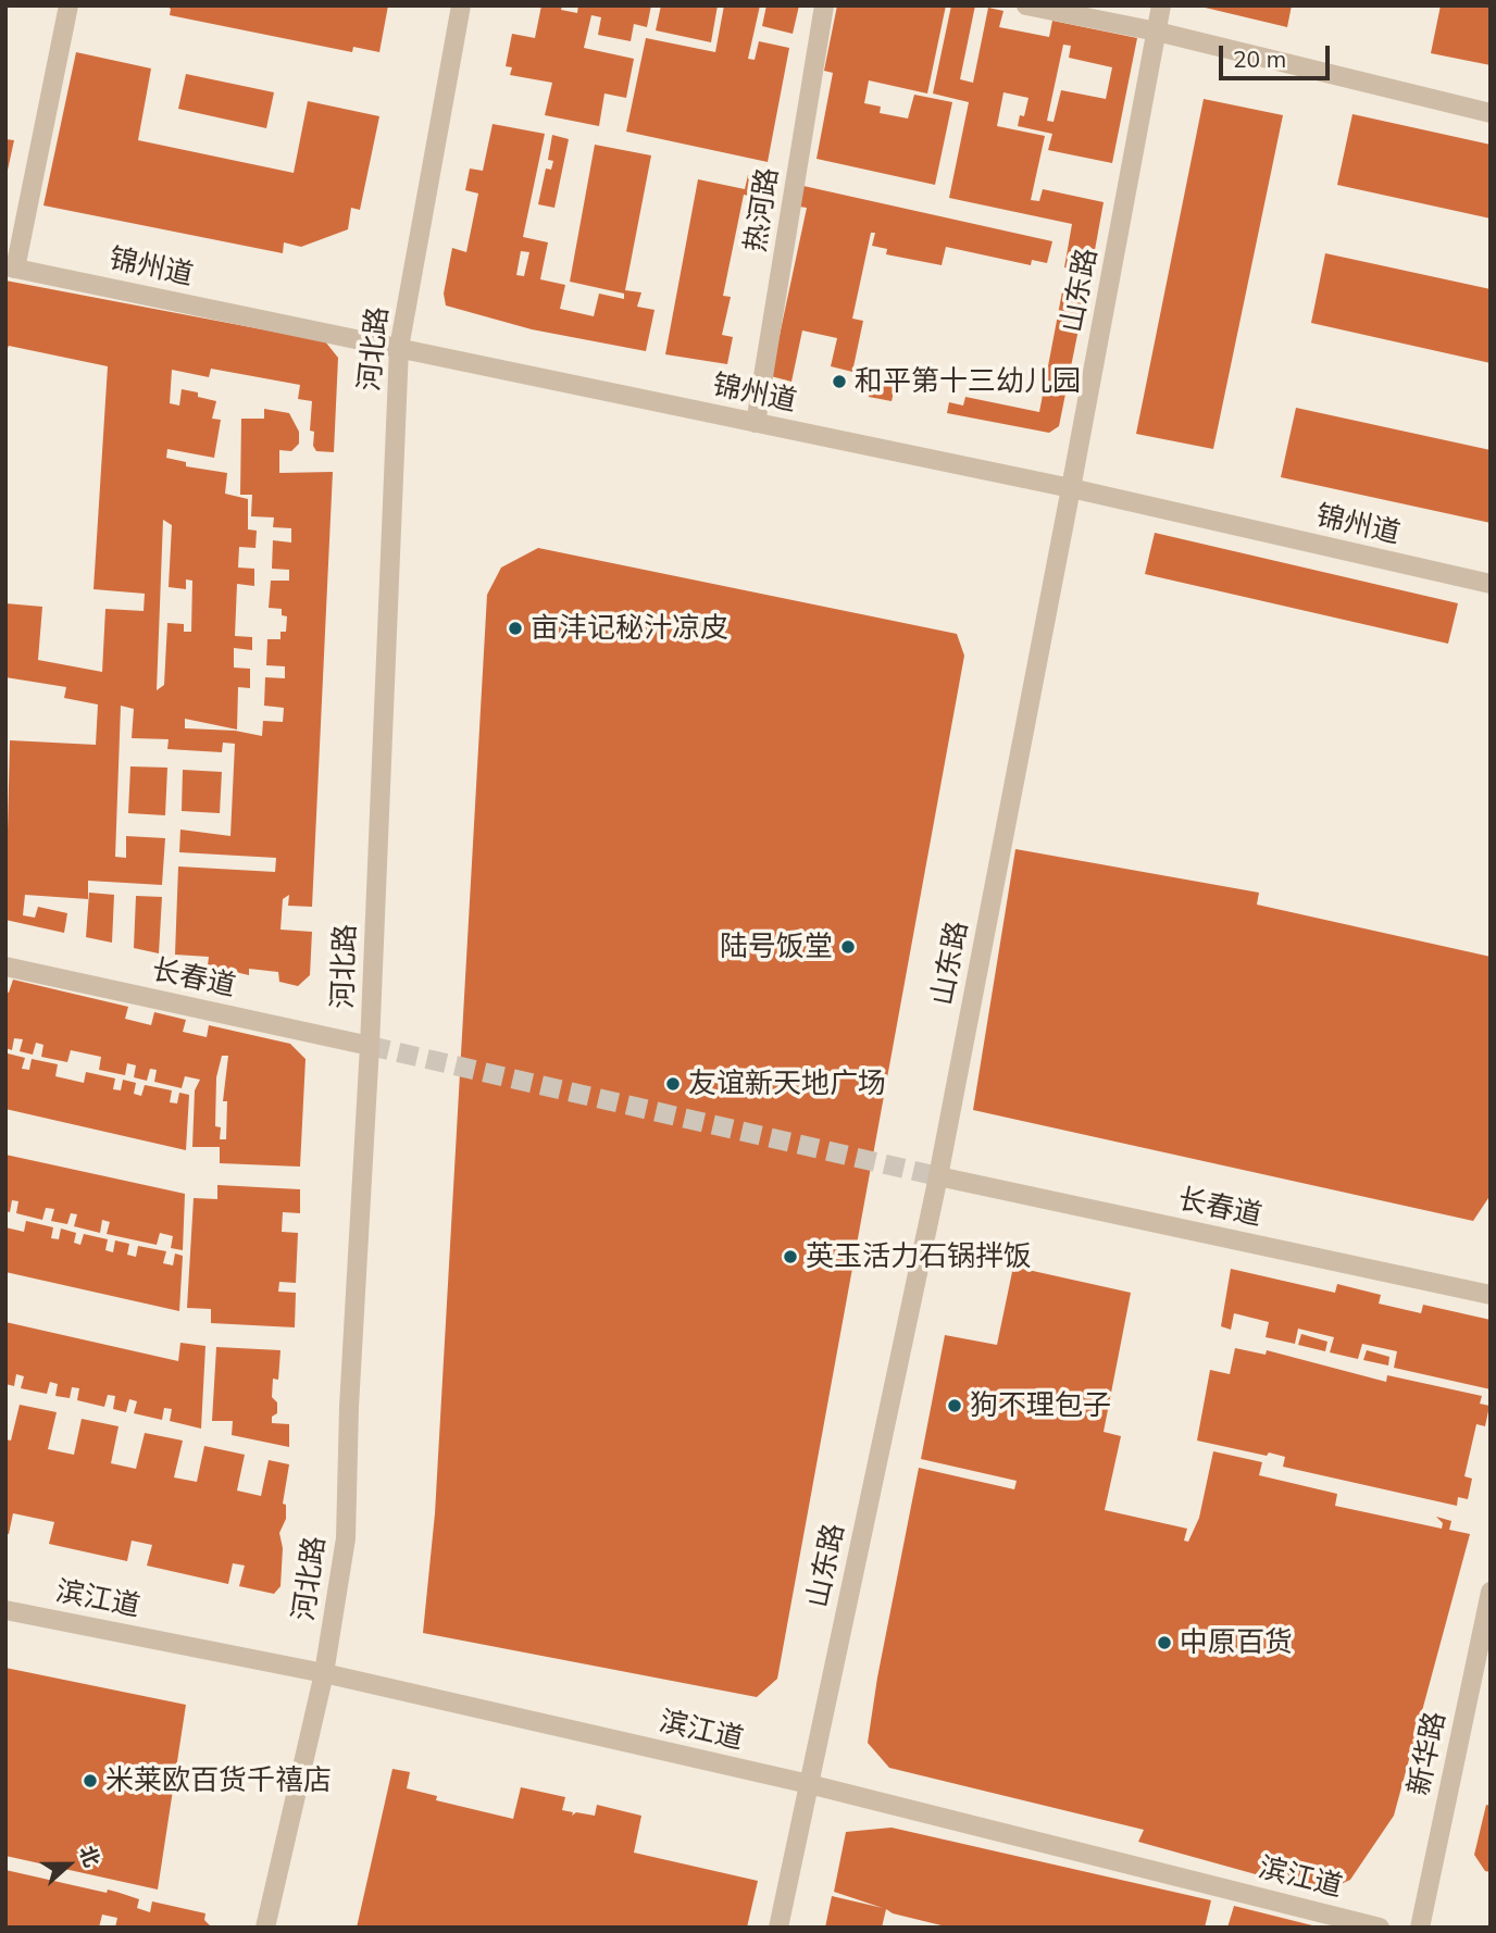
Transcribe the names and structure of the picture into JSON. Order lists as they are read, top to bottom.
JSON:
{
  "streets": {
    "street": [
      "热河路",
      "锦州道",
      "山东路",
      "河北路",
      "长春道",
      "滨江道",
      "新华路"
    ]
  },
  "crossings": [
    ["热河路", "锦州道"],
    ["锦州道", "山东路"],
    ["锦州道", "河北路"],
    ["山东路", "长春道"],
    ["山东路", "滨江道"],
    ["河北路", "长春道"],
    ["河北路", "滨江道"]
  ],
  "places": [
    "和平第十三幼儿园",
    "亩沣记秘汁凉皮",
    "陆号饭堂",
    "友谊新天地广场",
    "英玉活力石锅拌饭",
    "狗不理包子",
    "中原百货",
    "米莱欧百货千禧店"
  ],
  "scale_bar": "20 m",
  "north": "right"
}
